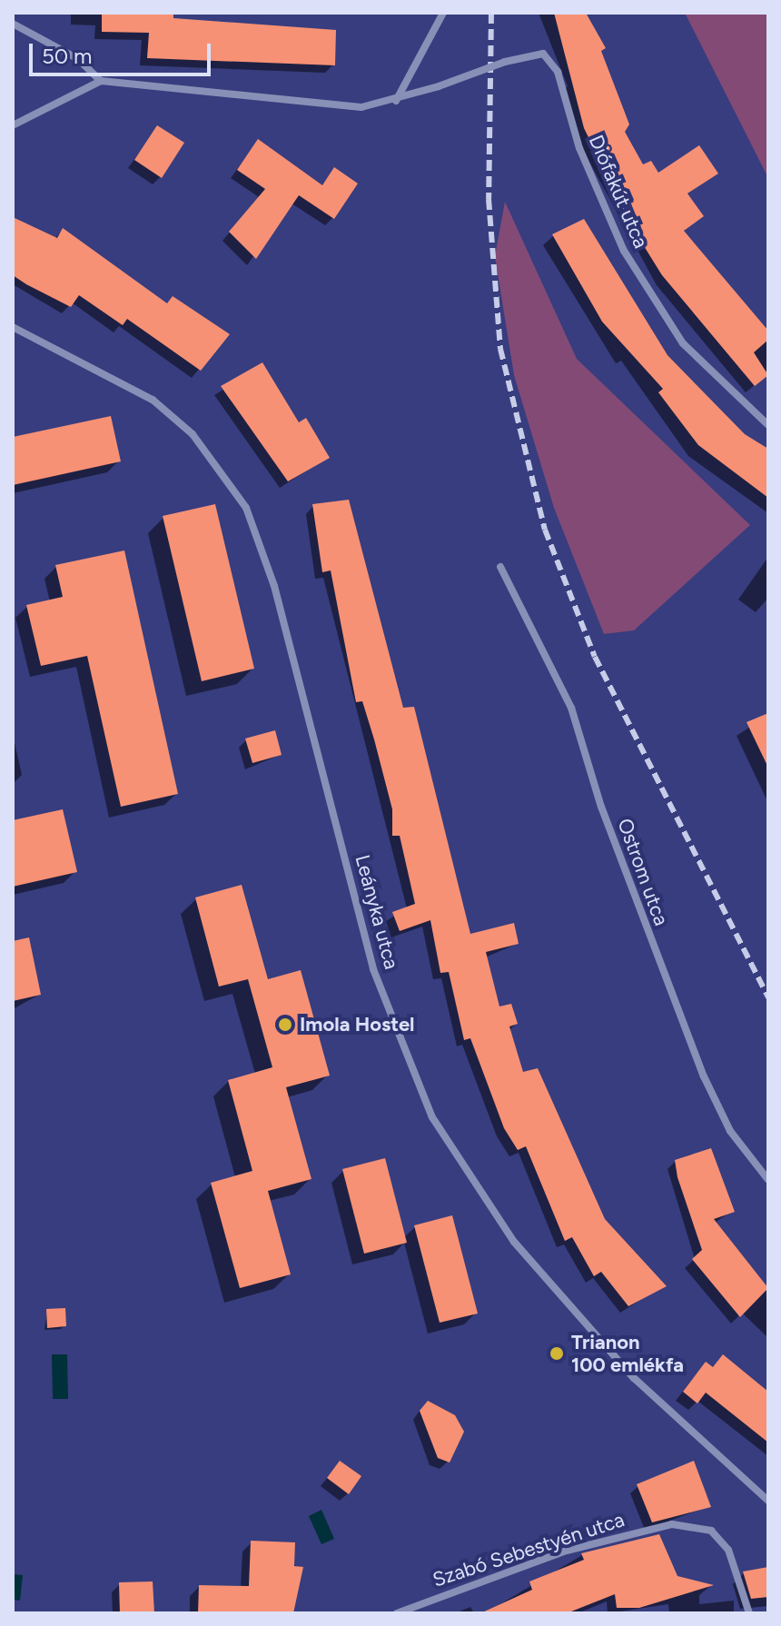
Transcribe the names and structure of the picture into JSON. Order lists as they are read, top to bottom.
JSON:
{
  "streets": {
    "street": [
      "Diófakút utca",
      "Ostrom utca",
      "Leányka utca",
      "Szabó Sebestyén utca"
    ]
  },
  "places": ["Imola Hostel", "Trianon 100 emlékfa"],
  "scale_bar": "50 m"
}
